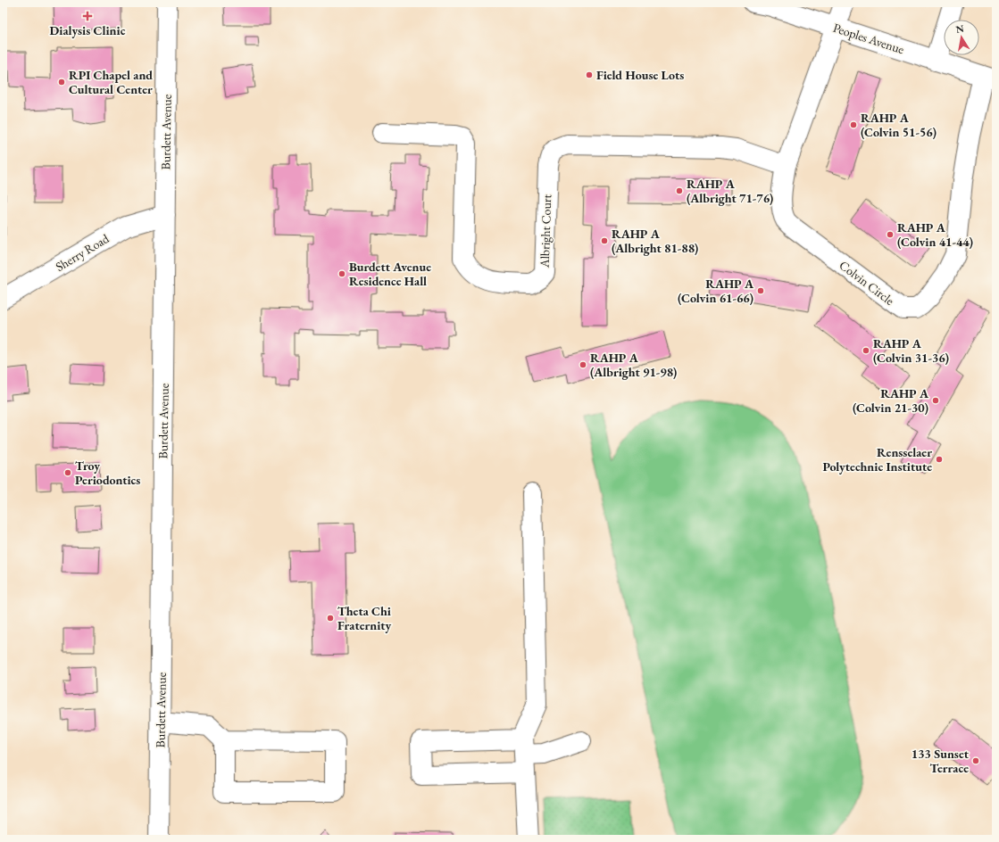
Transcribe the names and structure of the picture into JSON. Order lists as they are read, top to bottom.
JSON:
{
  "streets": {
    "street": [
      "Peoples Avenue",
      "Burdett Avenue",
      "Albright Court",
      "Sherry Road",
      "Colvin Circle"
    ]
  },
  "crossings": [
    ["Peoples Avenue", "Colvin Circle"],
    ["Burdett Avenue", "Sherry Road"],
    ["Albright Court", "Colvin Circle"]
  ],
  "places": {
    "health": ["Dialysis Clinic"],
    "other": [
      "Field House Lots",
      "RPI Chapel and Cultural Center",
      "RAHP A (Colvin 51-56)",
      "RAHP A (Albright 71-76)",
      "RAHP A (Colvin 41-44)",
      "RAHP A (Albright 81-88)",
      "Burdett Avenue Residence Hall",
      "RAHP A (Colvin 61-66)",
      "RAHP A (Colvin 31-36)",
      "RAHP A (Albright 91-98)",
      "RAHP A (Colvin 21-30)",
      "Rensselaer Polytechnic Institute",
      "Troy Periodontics",
      "Theta Chi Fraternity",
      "133 Sunset Terrace"
    ]
  },
  "north": "top"
}
